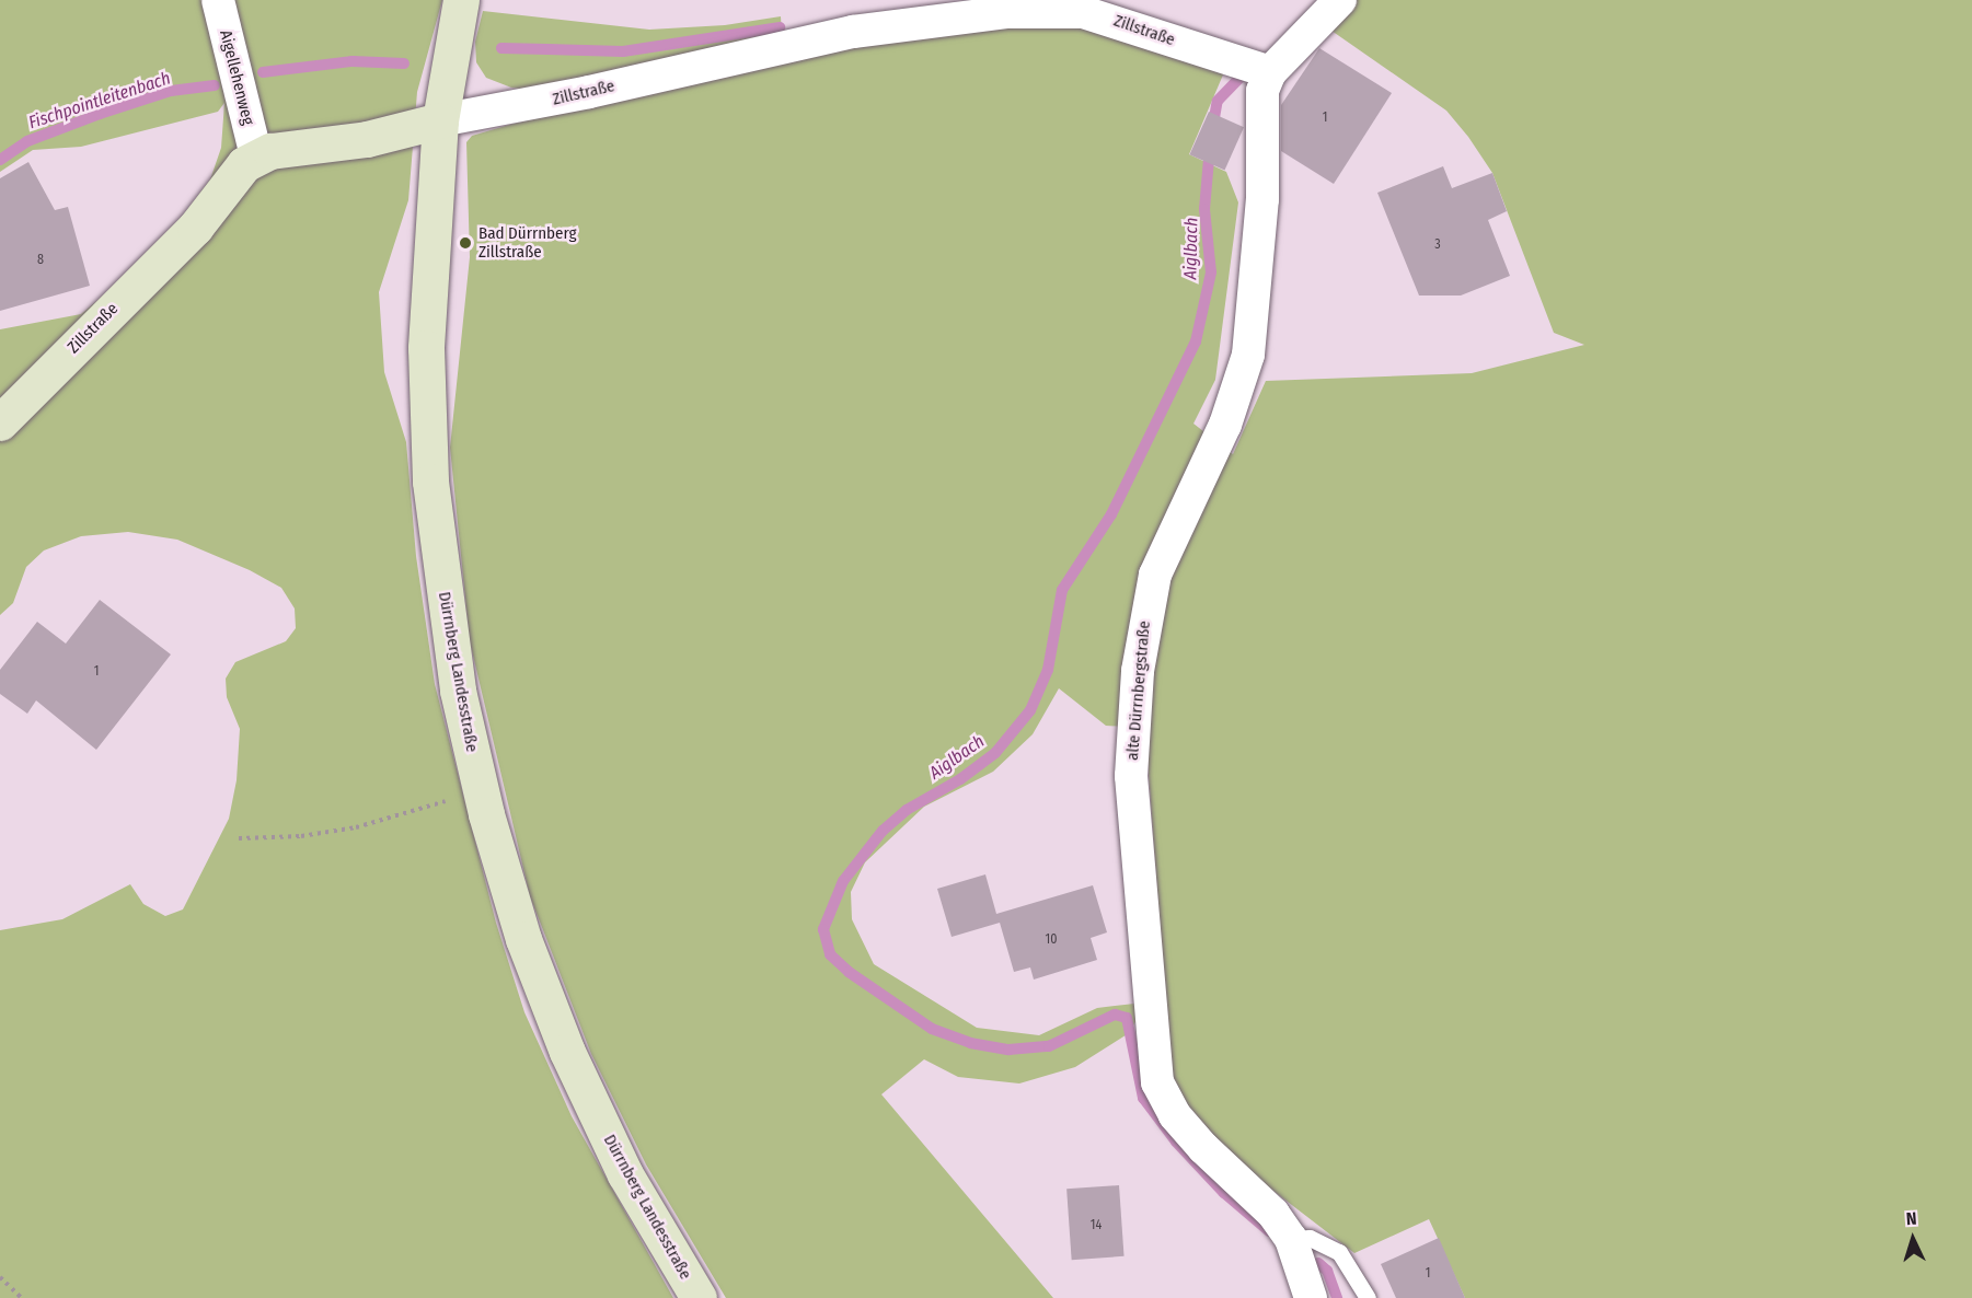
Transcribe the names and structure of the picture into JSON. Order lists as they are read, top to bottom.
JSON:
{
  "streets": {
    "main road": ["Zillstraße", "Dürrnberg Landesstraße"],
    "street": ["Aigellehenweg", "alte Dürrnbergstraße"]
  },
  "crossings": [
    ["Zillstraße", "Aigellehenweg"],
    ["Zillstraße", "Dürrnberg Landesstraße"],
    ["Zillstraße", "alte Dürrnbergstraße"]
  ],
  "water": ["Fischpointleitenbach", "Aiglbach"],
  "places": ["Bad Dürrnberg Zillstraße"],
  "house_numbers": [
    "1",
    "3",
    "8",
    "1",
    "10",
    "14",
    "1"
  ],
  "north": "top"
}
